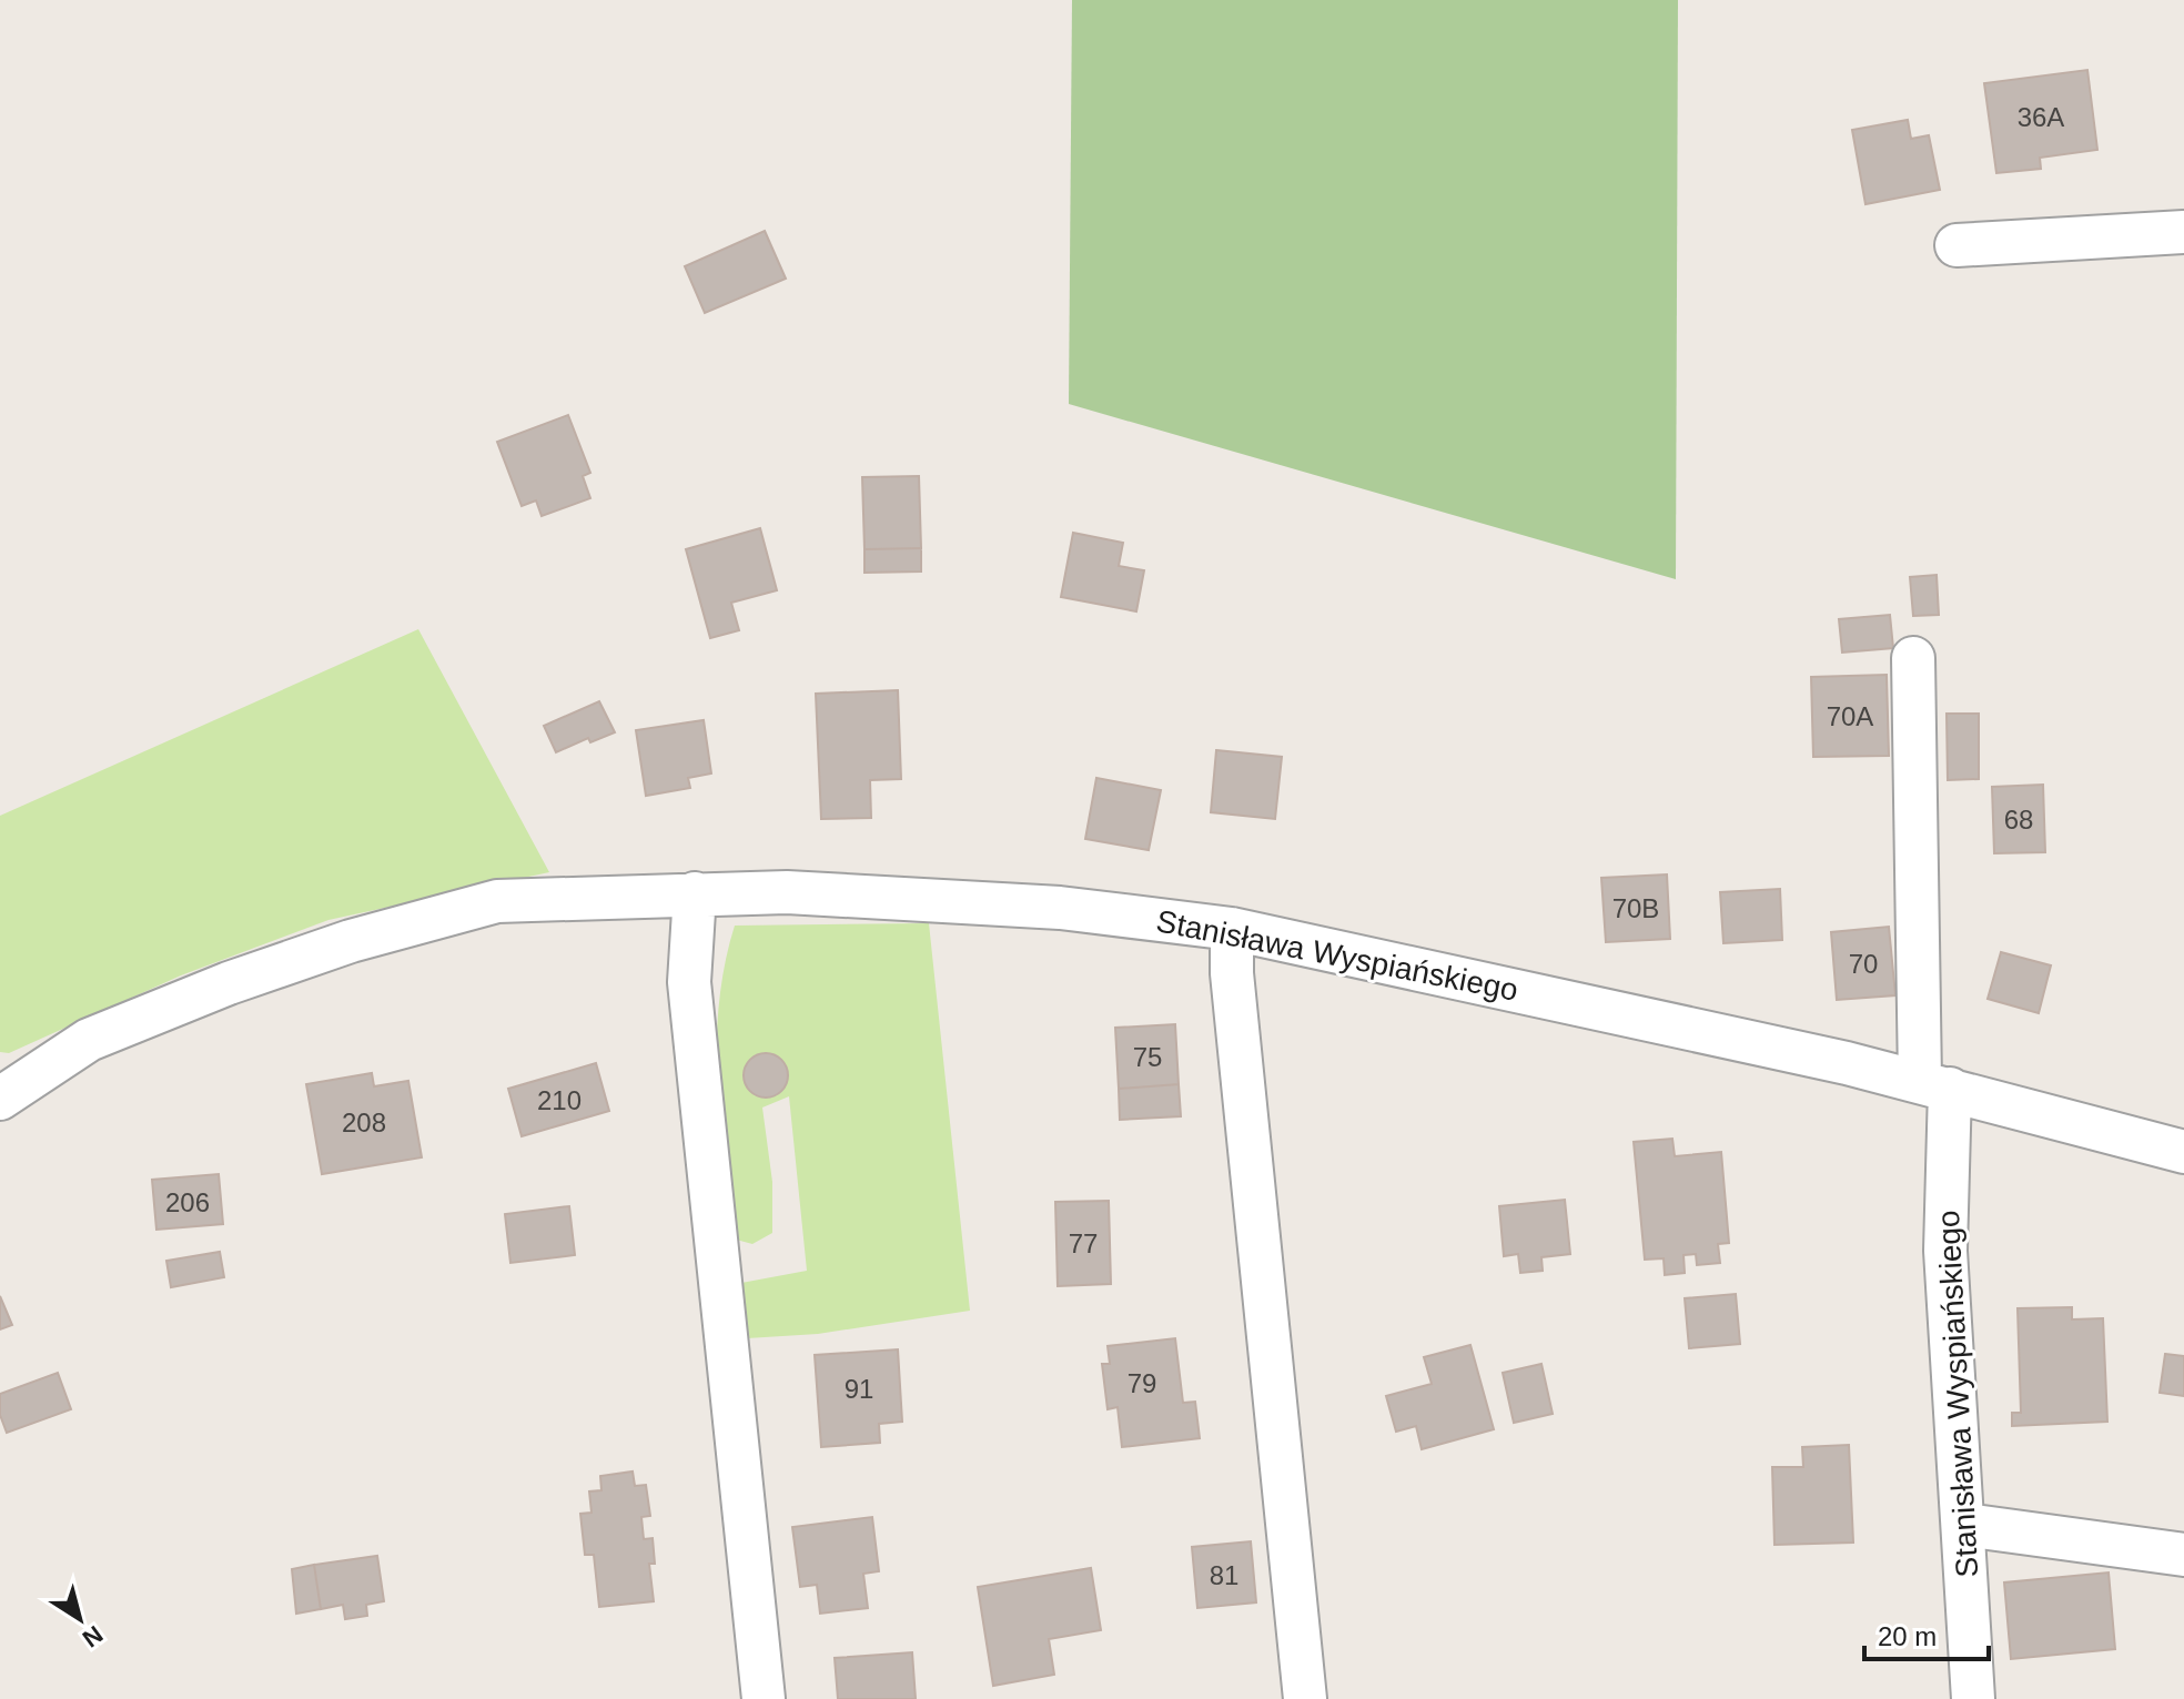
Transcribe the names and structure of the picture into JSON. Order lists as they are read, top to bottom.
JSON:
{
  "streets": {
    "street": ["Stanisława Wyspiańskiego"]
  },
  "house_numbers": [
    "36A",
    "70A",
    "68",
    "70B",
    "70",
    "75",
    "210",
    "208",
    "206",
    "77",
    "79",
    "91",
    "81"
  ],
  "scale_bar": "20 m",
  "north": "bottom right"
}
